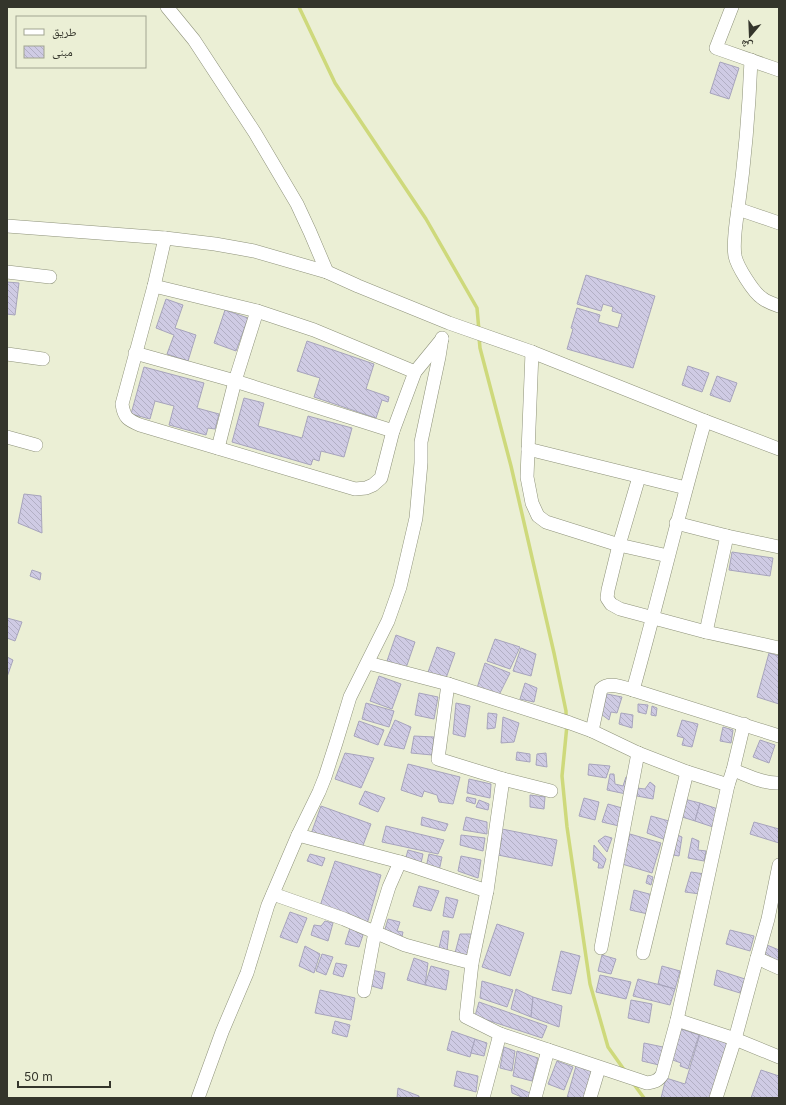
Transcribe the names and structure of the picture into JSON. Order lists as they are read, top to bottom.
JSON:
{
  "legend": ["طريق", "مبنى"],
  "scale_bar": "50 m",
  "north": "bottom"
}
